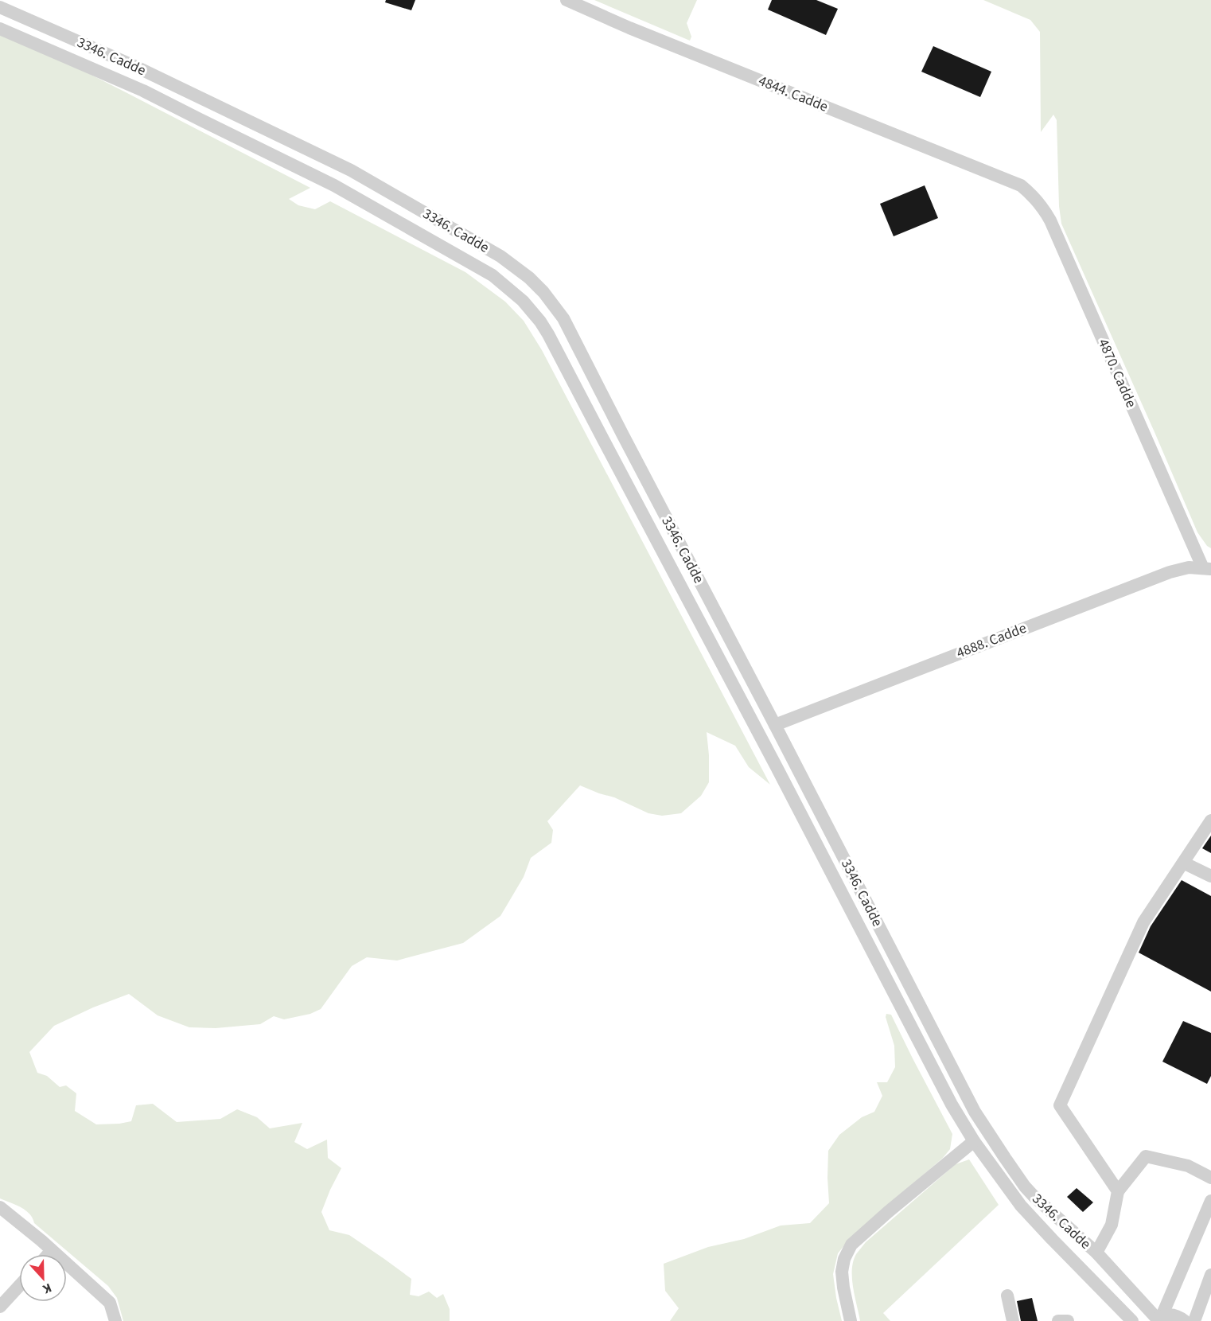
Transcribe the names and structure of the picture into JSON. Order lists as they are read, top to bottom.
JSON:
{
  "streets": {
    "street": [
      "3346. Cadde",
      "4844. Cadde",
      "4870. Cadde",
      "4888. Cadde"
    ]
  },
  "crossings": [
    ["3346. Cadde", "4888. Cadde"],
    ["4844. Cadde", "4870. Cadde"],
    ["4870. Cadde", "4888. Cadde"]
  ],
  "north": "bottom"
}
